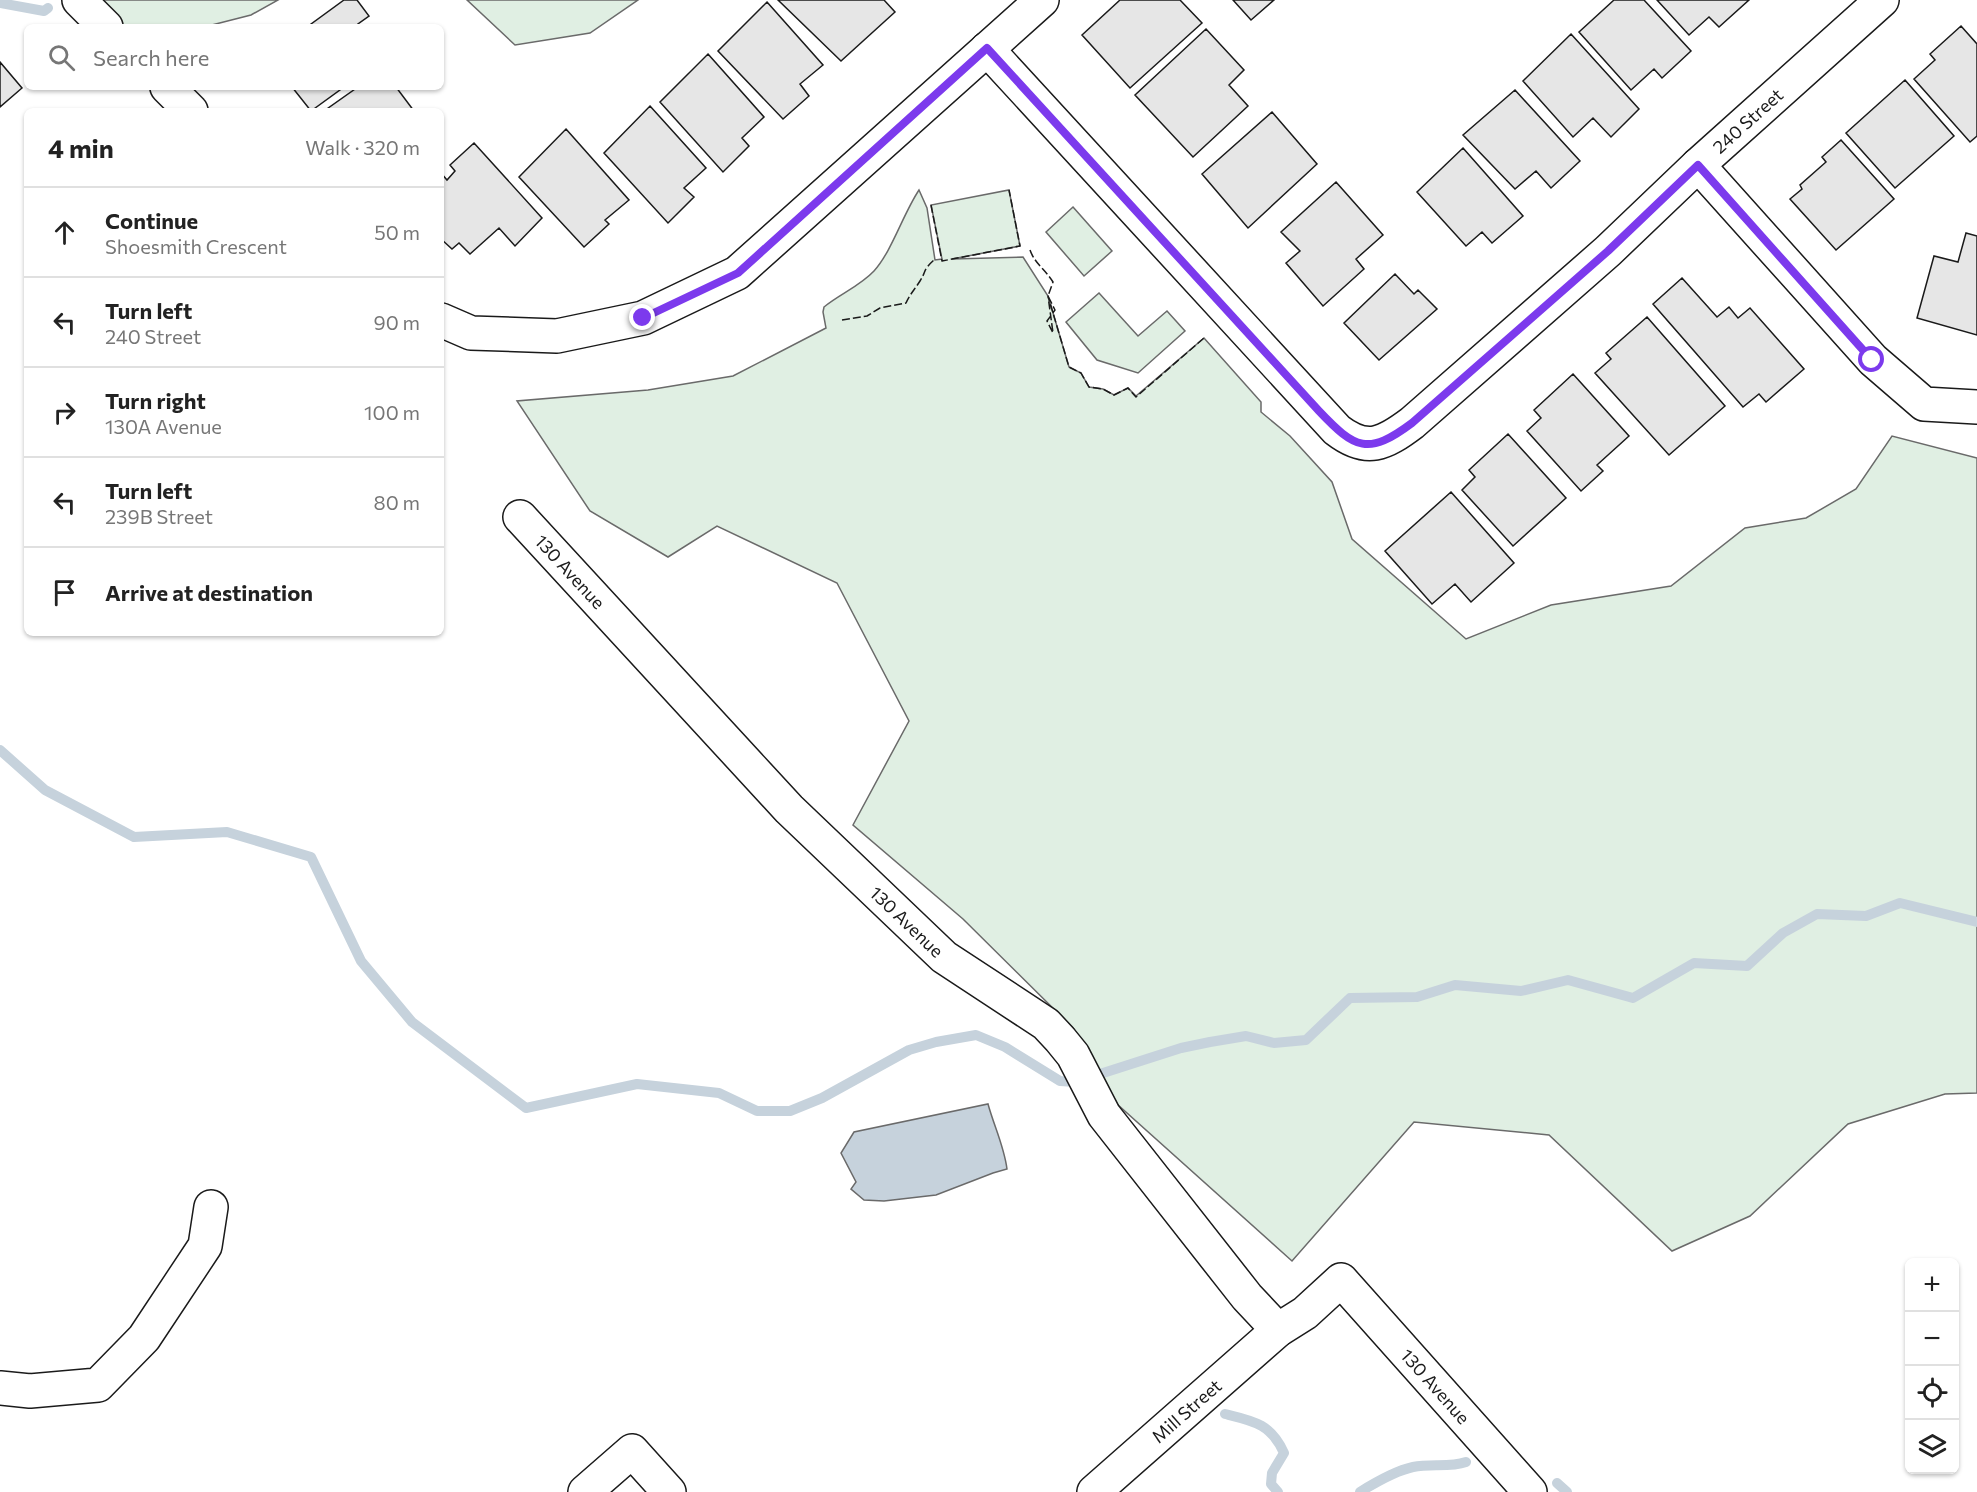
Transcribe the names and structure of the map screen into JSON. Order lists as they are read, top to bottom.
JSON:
{
  "streets": {
    "street": ["240 Street", "130 Avenue", "Mill Street"]
  },
  "crossings": [
    ["130 Avenue", "Mill Street"]
  ],
  "page": {
    "search": "Search here",
    "heading": ["4 min", "Walk · 320 m"],
    "list": [
      ["Continue", "Shoesmith Crescent", "50 m"],
      ["Turn left", "240 Street", "90 m"],
      ["Turn right", "130A Avenue", "100 m"],
      ["Turn left", "239B Street", "80 m"],
      "Arrive at destination"
    ],
    "map_buttons": ["+", "−"]
  }
}
